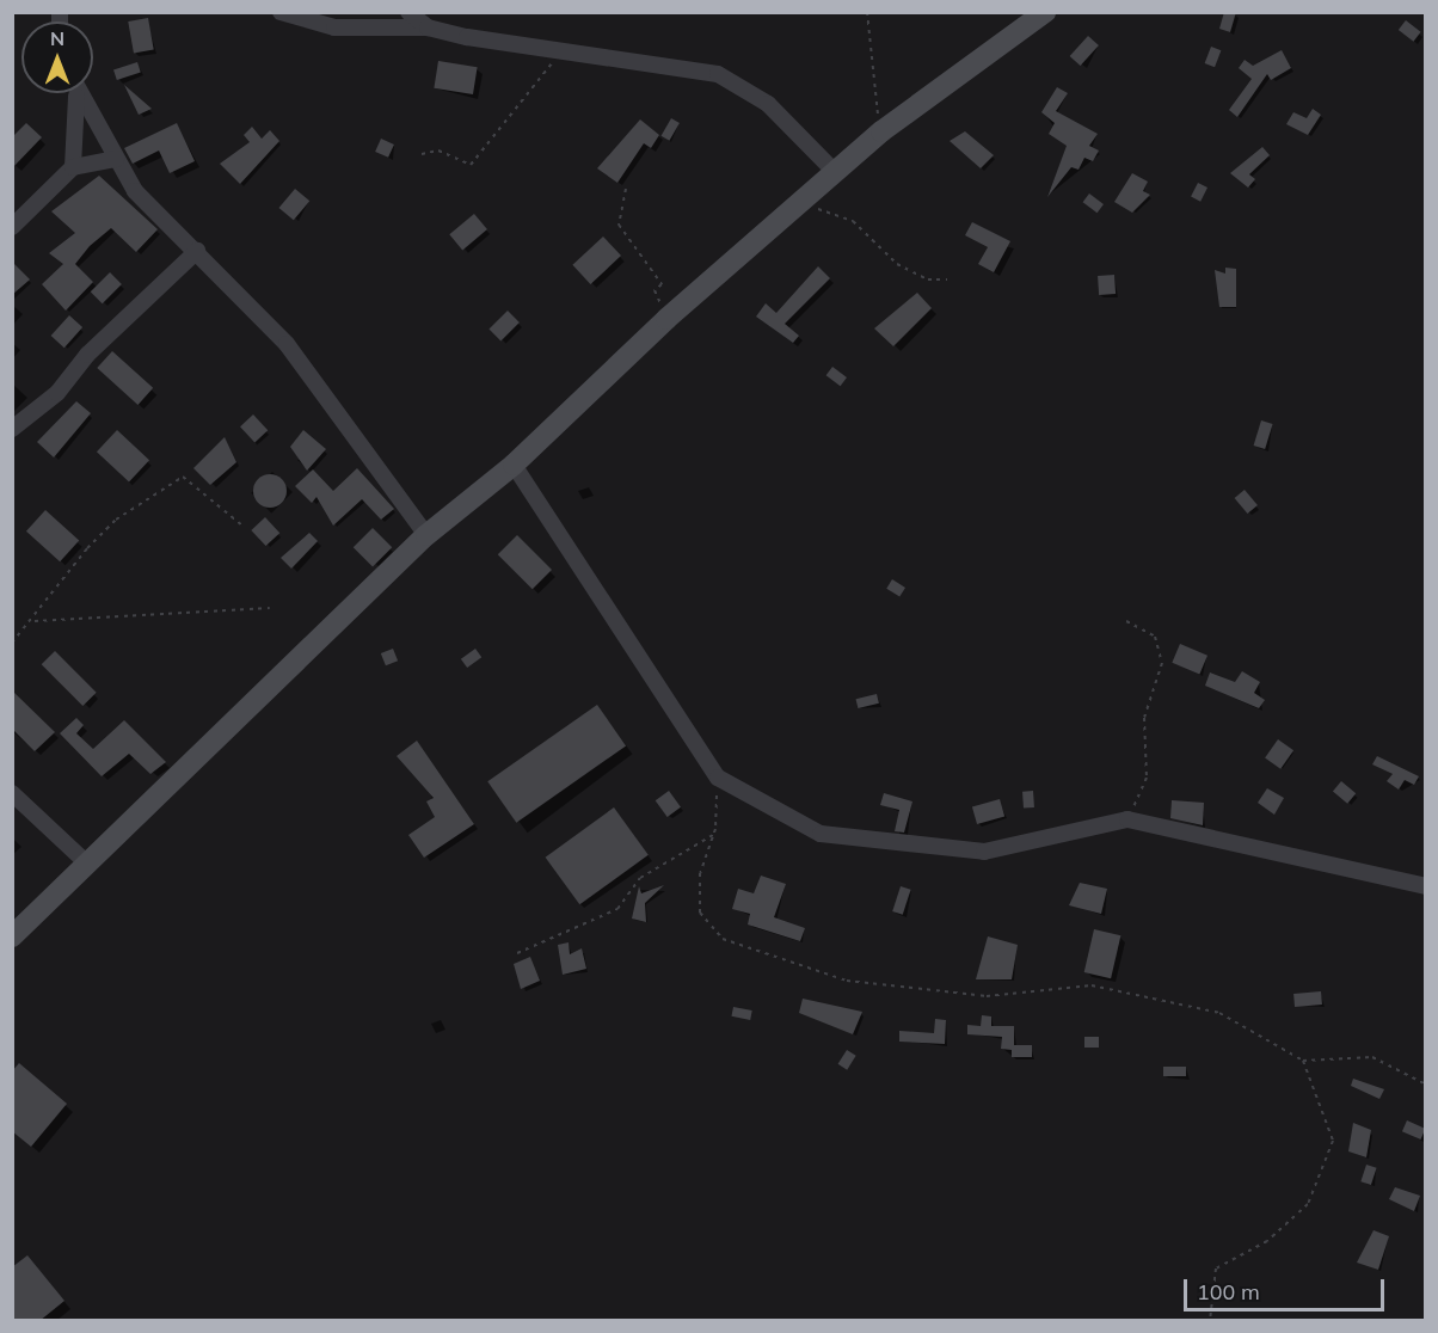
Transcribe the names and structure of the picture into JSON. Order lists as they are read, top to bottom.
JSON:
{
  "scale_bar": "100 m",
  "north": "top"
}
